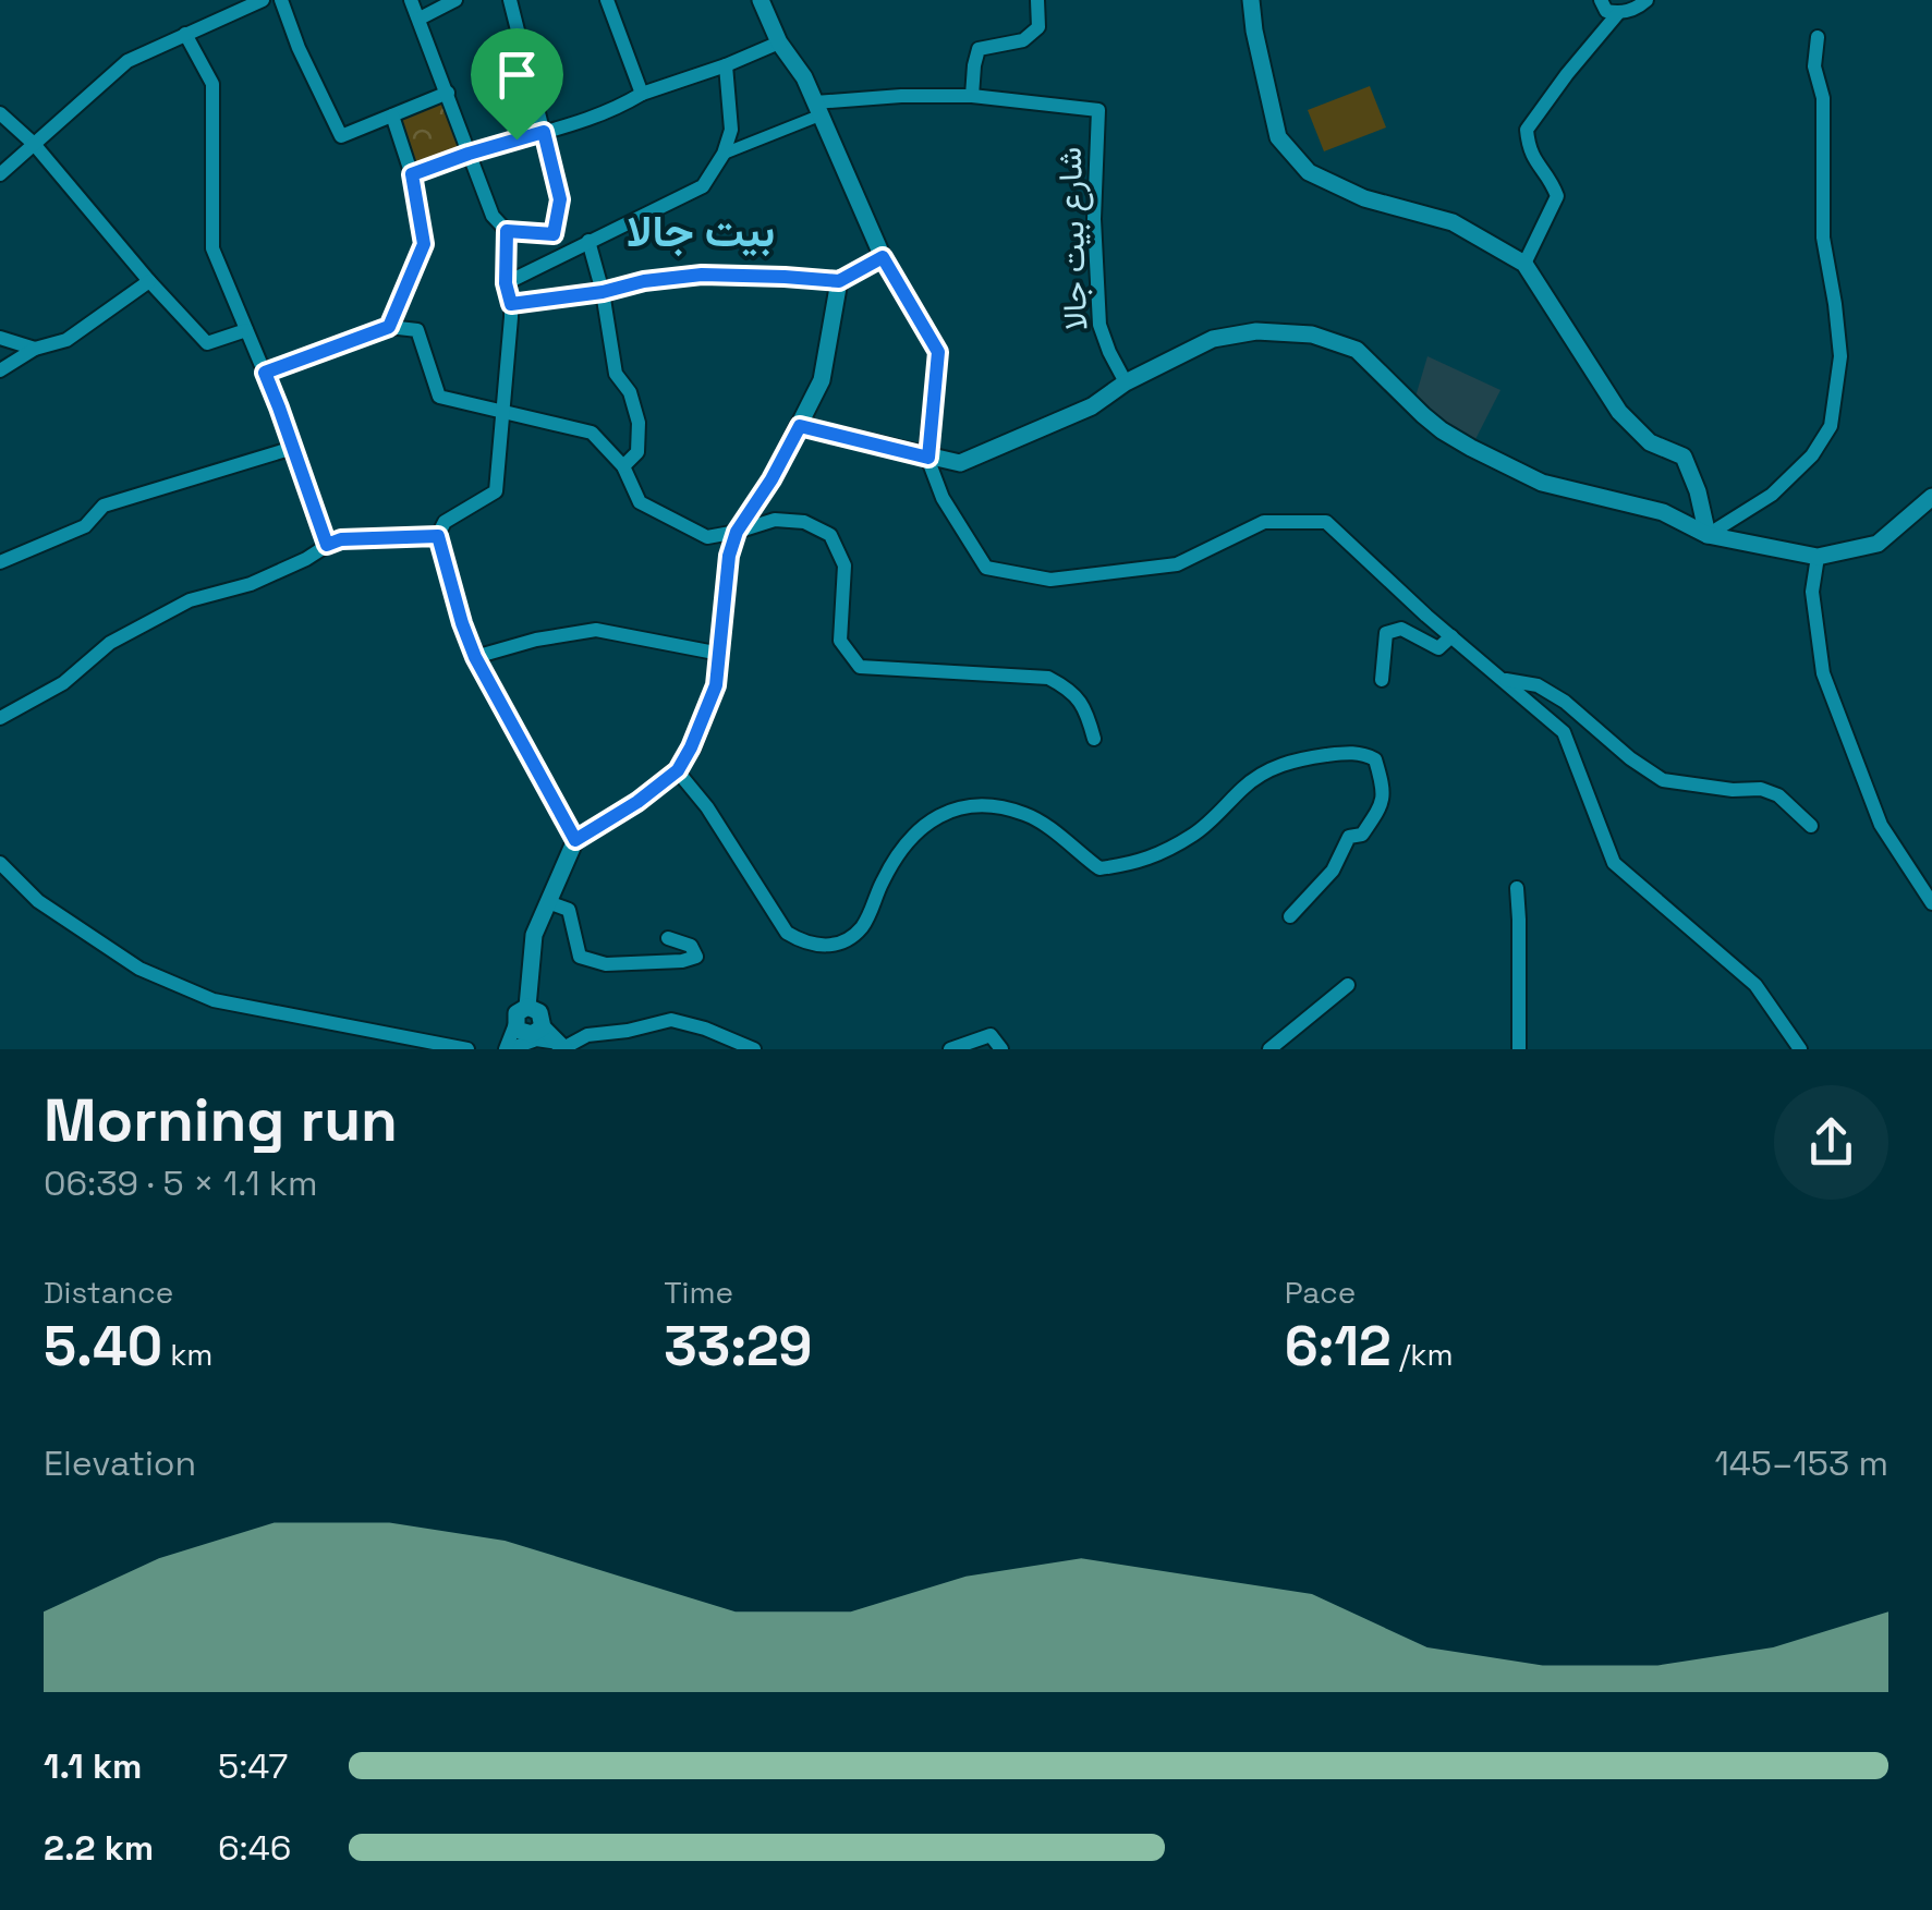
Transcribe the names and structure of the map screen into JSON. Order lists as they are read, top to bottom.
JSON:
{
  "streets": {
    "street": ["شارع بيت جالا"]
  },
  "districts": ["بيت جالا"],
  "page": {
    "heading": ["Morning run", "06:39 · 5 × 1.1 km"],
    "stats": [
      ["Distance", "5.40 km"],
      ["Time", "33:29"],
      ["Pace", "6:12 /km"]
    ],
    "chart": ["Elevation", "145–153 m"],
    "list": [
      {
        "name": "1.1 km",
        "note": "5:47"
      },
      {
        "name": "2.2 km",
        "note": "6:46"
      }
    ]
  }
}
